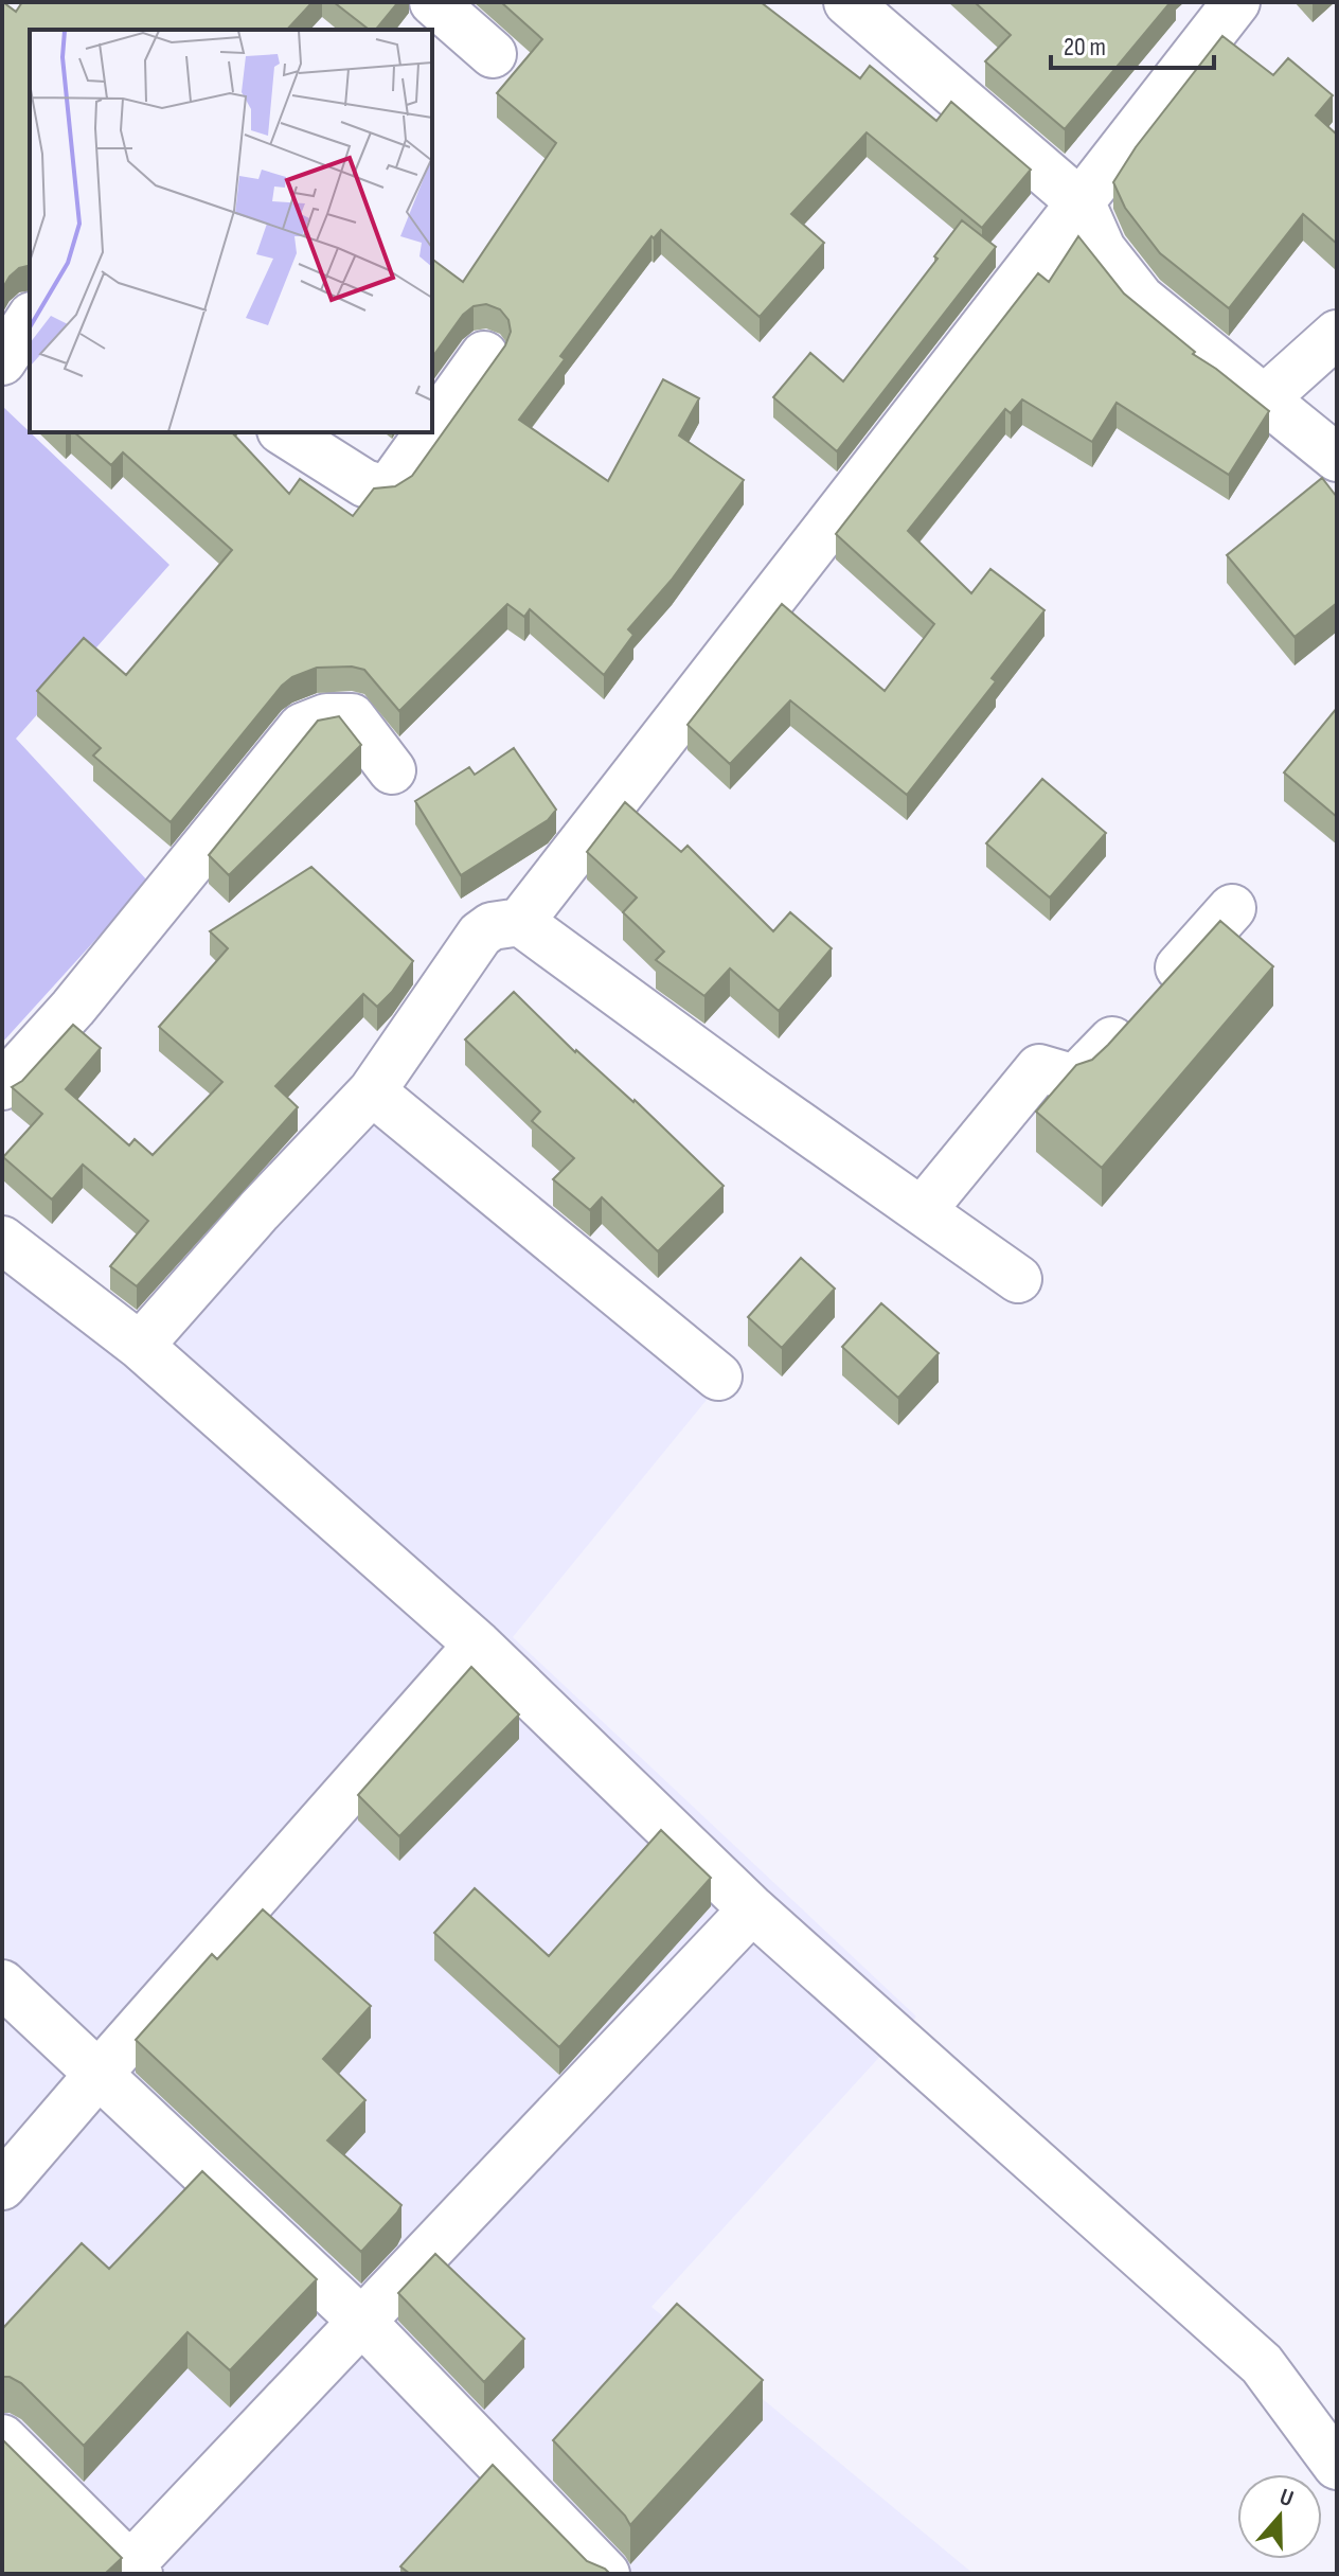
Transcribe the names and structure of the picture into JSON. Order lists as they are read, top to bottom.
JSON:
{
  "scale_bar": "20 m",
  "north": "top"
}
